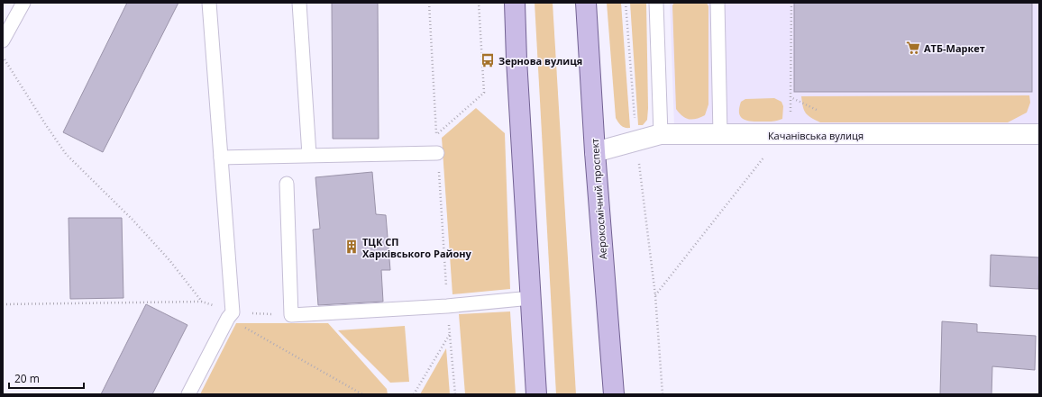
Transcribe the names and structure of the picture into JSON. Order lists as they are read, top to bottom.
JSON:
{
  "streets": {
    "main road": ["Аерокосмічний проспект"],
    "street": ["Качанівська вулиця"]
  },
  "crossings": [
    ["Качанівська вулиця", "Аерокосмічний проспект"]
  ],
  "places": {
    "supermarket": ["АТБ-Маркет"],
    "bus stop": ["Зернова вулиця"],
    "building": ["ТЦК СП Харківського Району"]
  },
  "scale_bar": "20 m"
}
